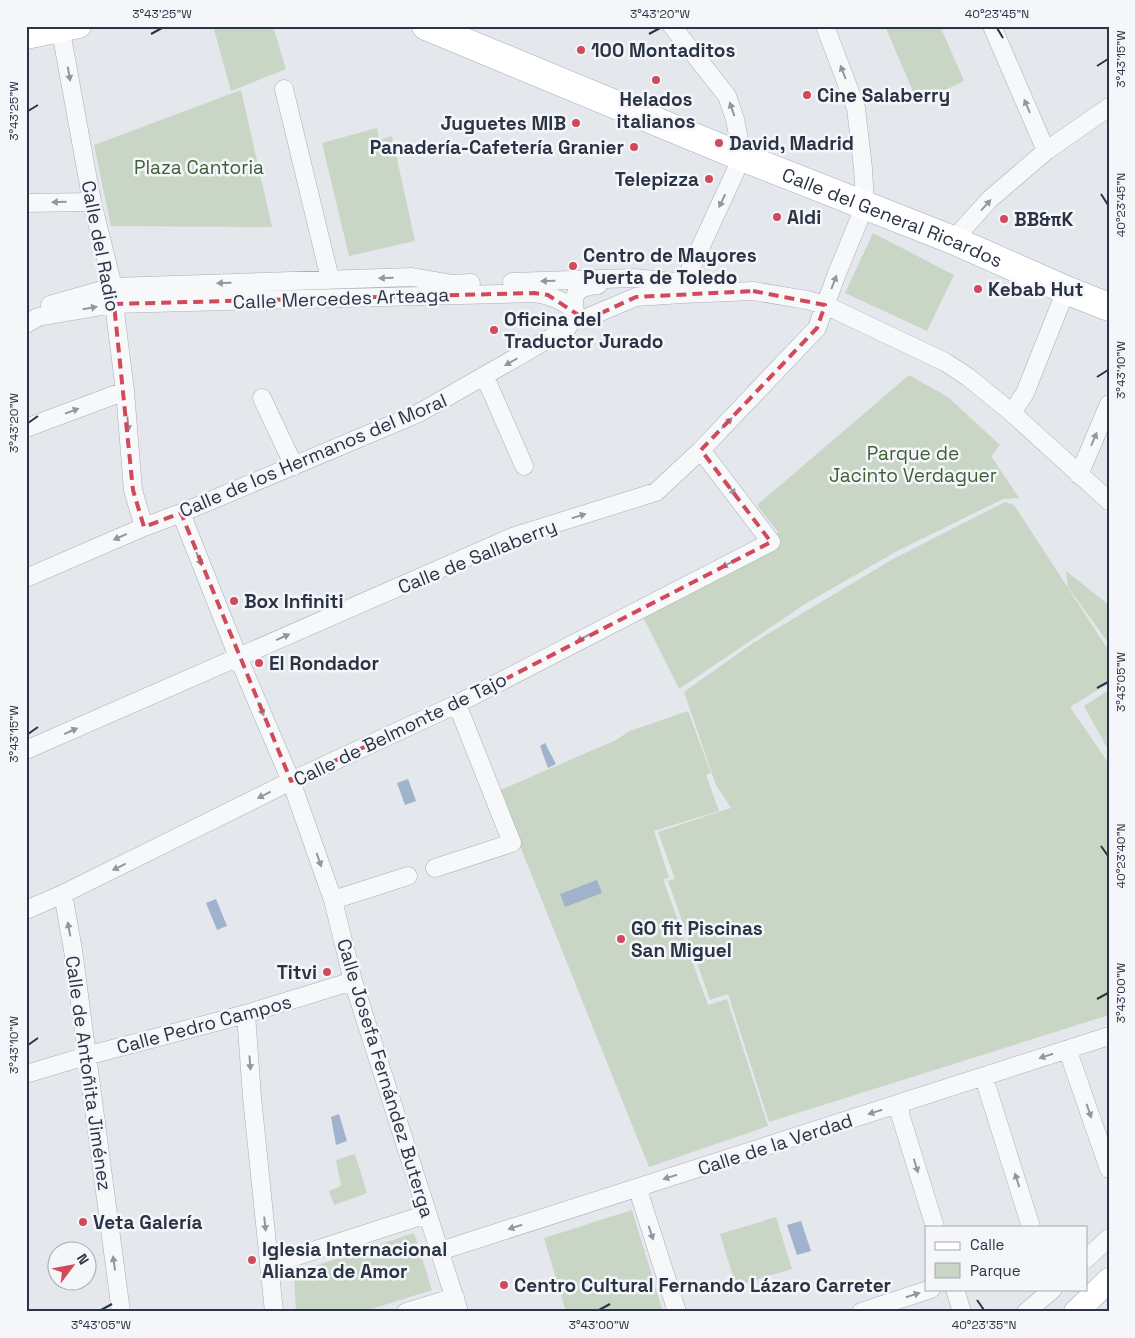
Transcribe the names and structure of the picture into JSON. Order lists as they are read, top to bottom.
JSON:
{
  "streets": {
    "main road": ["Calle del General Ricardos"],
    "street": [
      "Calle del Radio",
      "Calle Mercedes Arteaga",
      "Calle de los Hermanos del Moral",
      "Calle de Sallaberry",
      "Calle de Belmonte de Tajo",
      "Calle Pedro Campos",
      "Calle de Antoñita Jiménez",
      "Calle Josefa Fernández Buterga",
      "Calle de la Verdad"
    ]
  },
  "crossings": [
    ["Calle del General Ricardos", "Calle de Sallaberry"],
    ["Calle del Radio", "Calle Mercedes Arteaga"],
    ["Calle del Radio", "Calle de los Hermanos del Moral"],
    ["Calle Mercedes Arteaga", "Calle de los Hermanos del Moral"],
    ["Calle Mercedes Arteaga", "Calle de Sallaberry"],
    ["Calle de los Hermanos del Moral", "Calle Josefa Fernández Buterga"],
    ["Calle de Sallaberry", "Calle de Belmonte de Tajo"],
    ["Calle de Sallaberry", "Calle Josefa Fernández Buterga"],
    ["Calle de Belmonte de Tajo", "Calle de Antoñita Jiménez"],
    ["Calle de Belmonte de Tajo", "Calle Josefa Fernández Buterga"],
    ["Calle Pedro Campos", "Calle de Antoñita Jiménez"],
    ["Calle Pedro Campos", "Calle Josefa Fernández Buterga"],
    ["Calle Josefa Fernández Buterga", "Calle de la Verdad"]
  ],
  "one_way": [
    "Calle del Radio",
    "Calle de los Hermanos del Moral",
    "Calle de Sallaberry",
    "Calle de Belmonte de Tajo",
    "Calle Josefa Fernández Buterga",
    "Calle de la Verdad"
  ],
  "parks": ["Plaza Cantoria", "Parque de Jacinto Verdaguer"],
  "places": [
    "100 Montaditos",
    "Helados italianos",
    "Cine Salaberry",
    "Juguetes MIB",
    "David, Madrid",
    "Panadería-Cafetería Granier",
    "Telepizza",
    "Aldi",
    "BB&πK",
    "Centro de Mayores Puerta de Toledo",
    "Kebab Hut",
    "Oficina del Traductor Jurado",
    "Box Infiniti",
    "El Rondador",
    "GO fit Piscinas San Miguel",
    "Titvi",
    "Veta Galería",
    "Iglesia Internacional Alianza de Amor",
    "Centro Cultural Fernando Lázaro Carreter"
  ],
  "legend": ["Calle", "Parque"],
  "north": "top right",
  "coordinates": [
    "3°43'25\"W",
    "3°43'20\"W",
    "40°23'45\"N",
    "3°43'15\"W",
    "3°43'10\"W",
    "3°43'05\"W",
    "40°23'40\"N",
    "3°43'00\"W",
    "40°23'35\"N"
  ]
}
